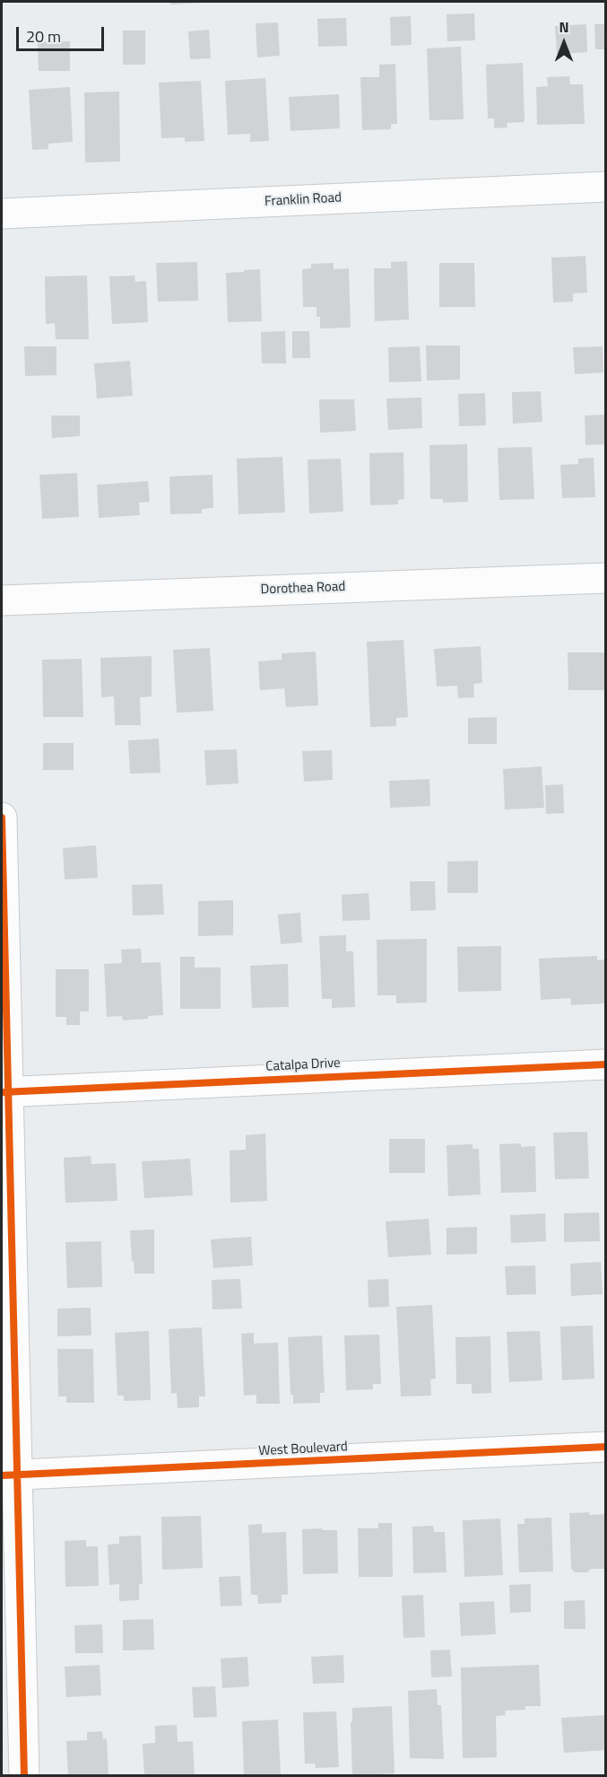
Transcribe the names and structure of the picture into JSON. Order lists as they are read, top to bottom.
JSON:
{
  "streets": {
    "street": [
      "Franklin Road",
      "Dorothea Road",
      "Catalpa Drive",
      "West Boulevard"
    ]
  },
  "scale_bar": "20 m",
  "north": "top"
}
